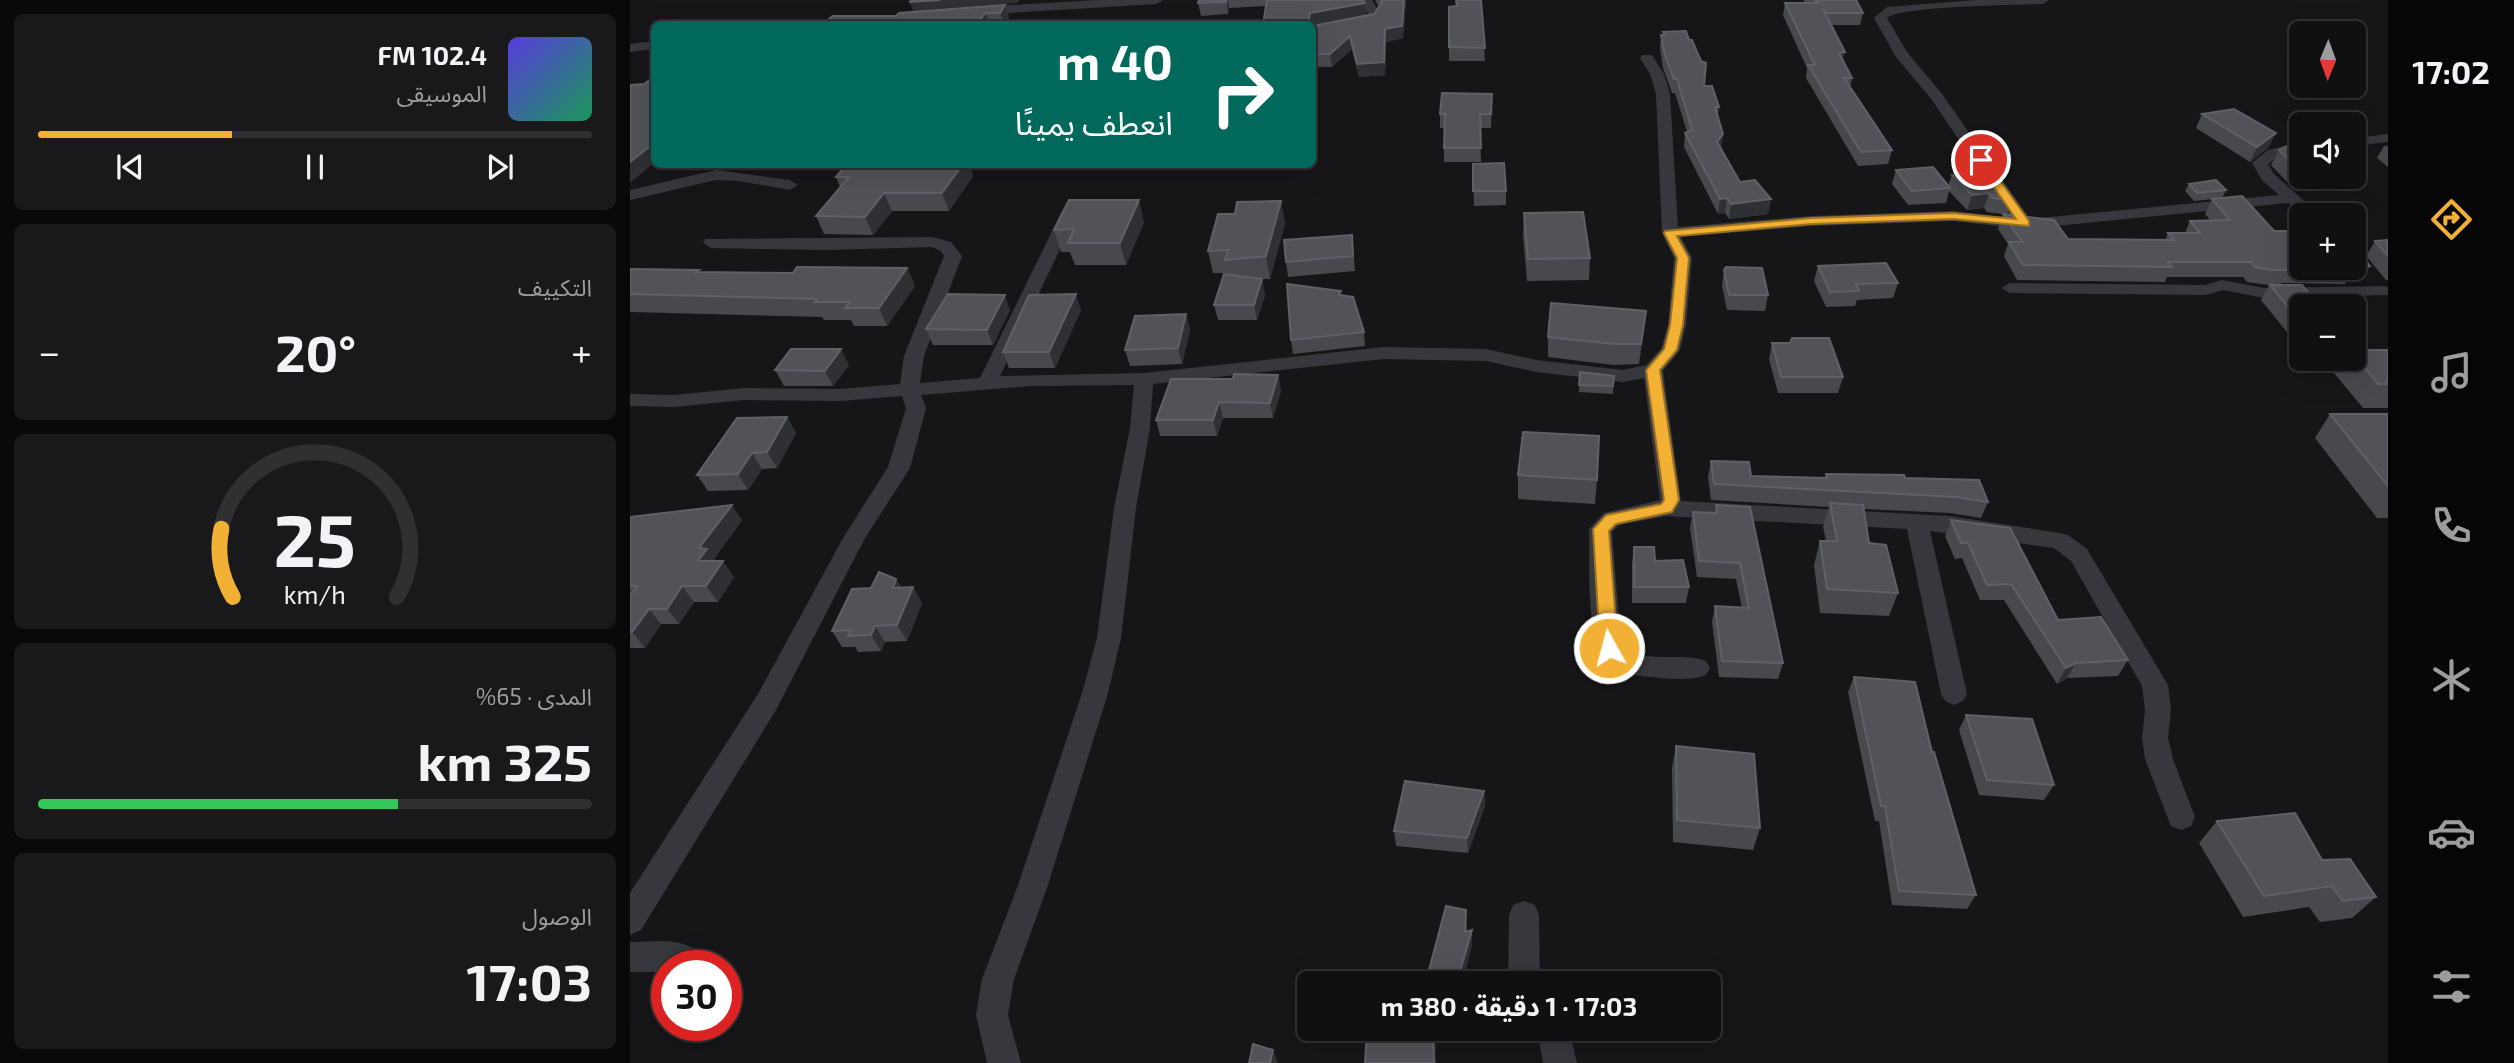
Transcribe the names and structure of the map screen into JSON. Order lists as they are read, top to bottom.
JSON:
{
  "north": "bottom",
  "page": {
    "tabs": "17:02",
    "map_buttons": ["+", "−"],
    "turn": ["40 m", "انعطف يمينًا"],
    "song": ["102.4 FM", "الموسيقى"],
    "tile": [
      "التكييف",
      ["المدى · 65%", "325 km"],
      ["الوصول", "17:03"]
    ],
    "heat": ["−", "20°", "+"],
    "limit": "30",
    "trip": "17:03 · 1 دقيقة · 380 m",
    "gauge": ["25", "km/h"]
  }
}
